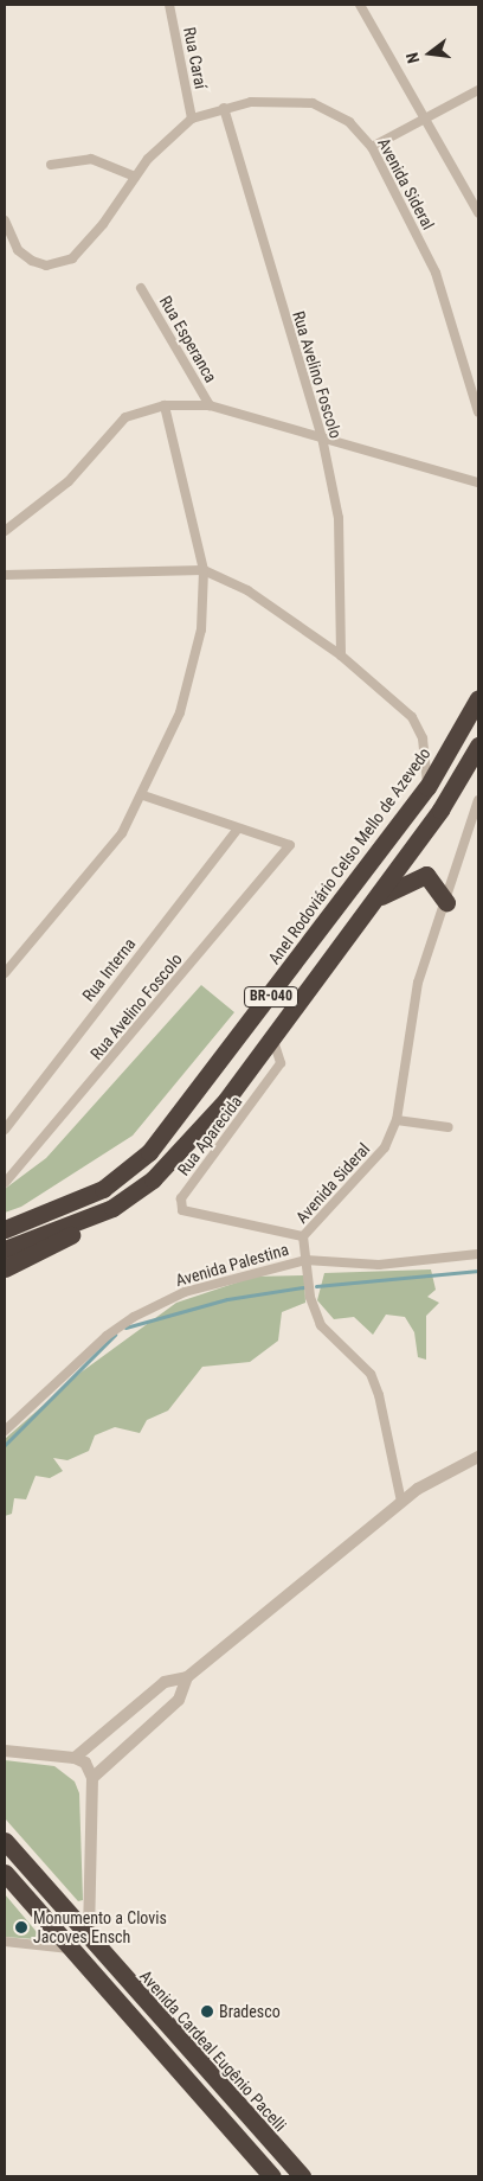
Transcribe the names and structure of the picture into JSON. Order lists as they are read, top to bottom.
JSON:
{
  "streets": {
    "highway": ["Anel Rodoviário Celso Mello de Azevedo", "BR-040", "Avenida Cardeal Eugênio Pacelli"],
    "street": [
      "Rua Caraí",
      "Avenida Sideral",
      "Rua Esperanca",
      "Rua Avelino Foscolo",
      "Rua Interna",
      "Rua Aparecida",
      "Avenida Palestina"
    ]
  },
  "crossings": [
    ["Rua Caraí", "Avenida Sideral"],
    ["Avenida Sideral", "Rua Avelino Foscolo"],
    ["Avenida Sideral", "Rua Aparecida"],
    ["Avenida Sideral", "Avenida Palestina"],
    ["Rua Avelino Foscolo", "Rua Interna"],
    ["BR-040", "Rua Aparecida"]
  ],
  "places": ["Monumento a Clovis Jacoves Ensch", "Bradesco"],
  "north": "left"
}
